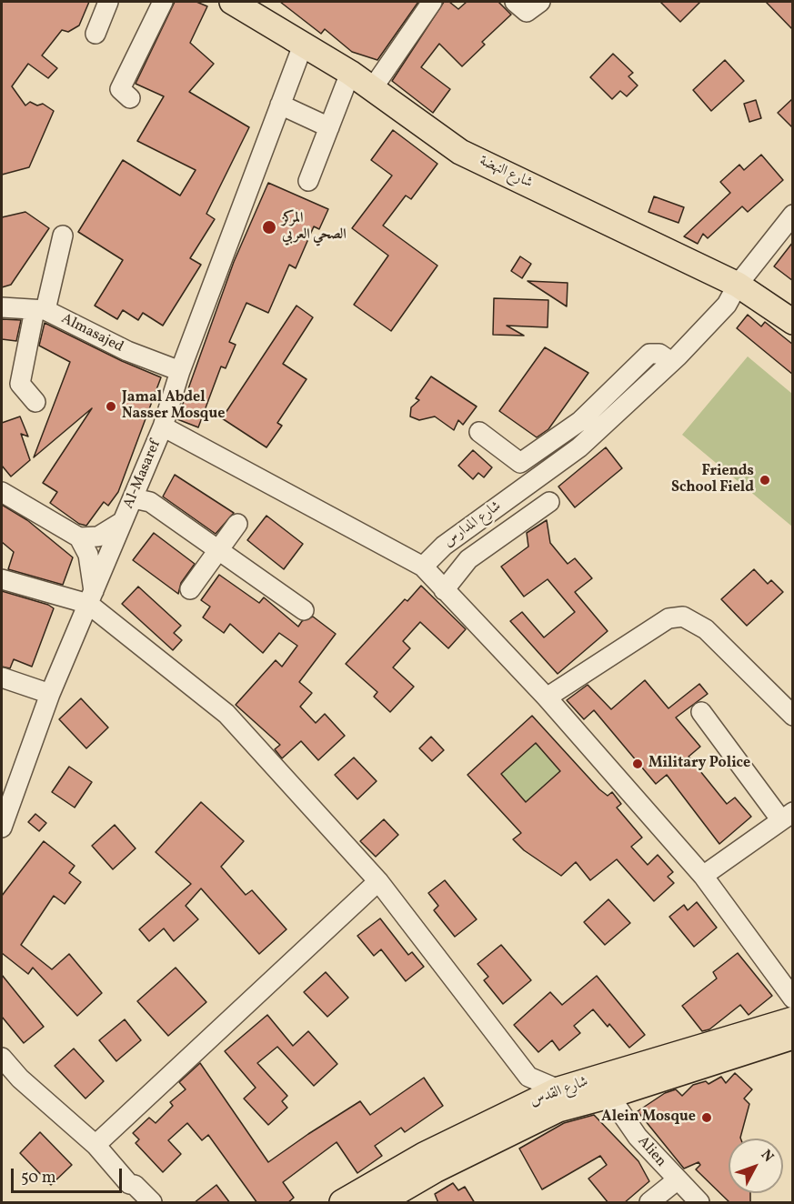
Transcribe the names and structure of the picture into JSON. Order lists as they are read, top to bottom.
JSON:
{
  "streets": {
    "main road": ["شارع النهضة", "شارع القدس"],
    "street": [
      "Almasajed",
      "Al-Masaref",
      "شارع المدارس",
      "Alien"
    ]
  },
  "crossings": [
    ["شارع النهضة", "Al-Masaref"],
    ["شارع النهضة", "شارع المدارس"],
    ["Almasajed", "Al-Masaref"],
    ["شارع القدس", "Alien"]
  ],
  "places": [
    "المركز الصحي العربي",
    "Jamal Abdel Nasser Mosque",
    "Friends School Field",
    "Military Police",
    "Alein Mosque"
  ],
  "scale_bar": "50 m",
  "north": "top right"
}
